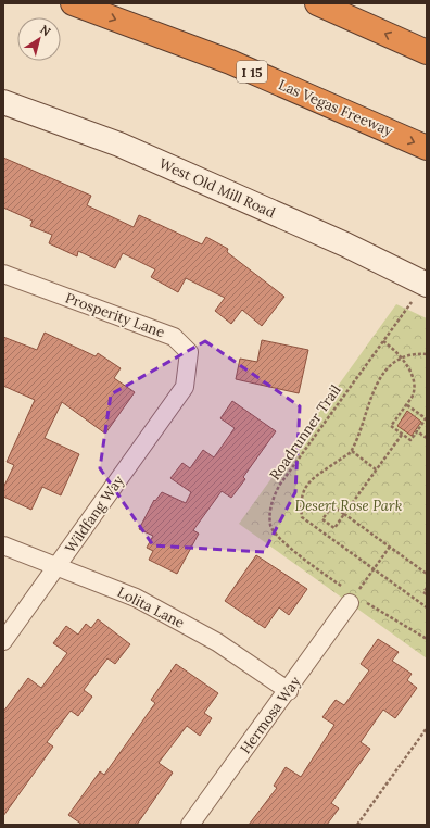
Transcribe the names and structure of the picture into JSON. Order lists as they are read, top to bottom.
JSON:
{
  "streets": {
    "highway": ["I 15", "Las Vegas Freeway"],
    "street": [
      "West Old Mill Road",
      "Prosperity Lane",
      "Wildfang Way",
      "Lolita Lane",
      "Hermosa Way"
    ],
    "path": ["Roadrunner Trail"]
  },
  "crossings": [
    ["West Old Mill Road", "Roadrunner Trail"],
    ["Prosperity Lane", "Wildfang Way"],
    ["Wildfang Way", "Lolita Lane"],
    ["Lolita Lane", "Hermosa Way"]
  ],
  "parks": ["Desert Rose Park"],
  "north": "top right"
}
